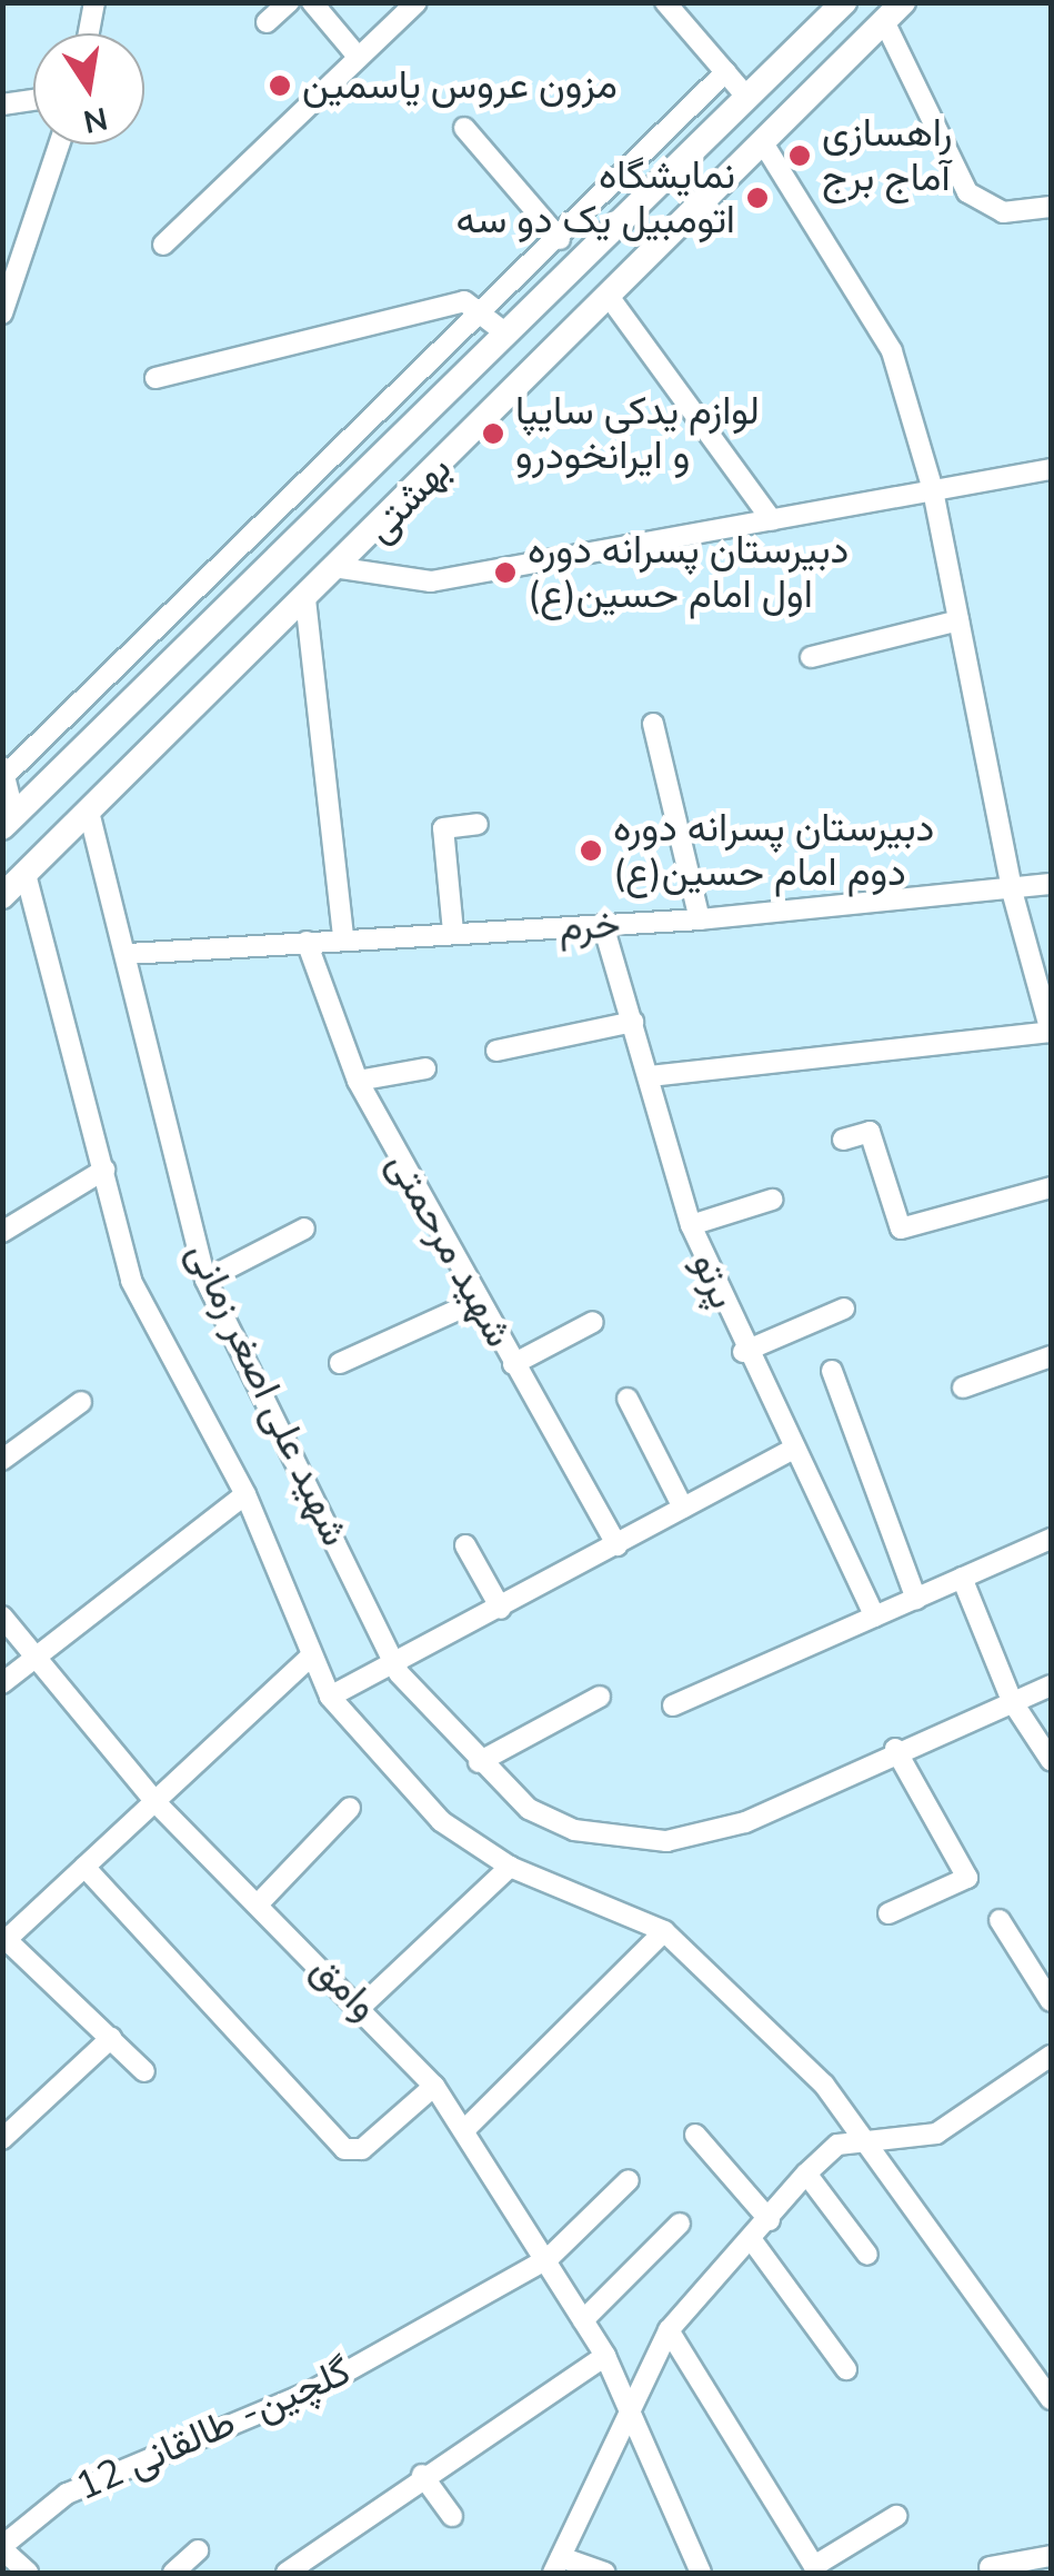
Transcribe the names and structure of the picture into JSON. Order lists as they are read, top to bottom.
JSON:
{
  "streets": {
    "main road": ["بهشتی"],
    "street": [
      "خرم",
      "شهید مرحمتی",
      "پرتو",
      "شهید علی اصغر زمانی",
      "وامق",
      "گلچین- طالقانی 12"
    ]
  },
  "crossings": [
    ["بهشتی", "شهید علی اصغر زمانی"],
    ["خرم", "شهید مرحمتی"],
    ["خرم", "پرتو"],
    ["خرم", "شهید علی اصغر زمانی"],
    ["وامق", "گلچین- طالقانی 12"]
  ],
  "places": [
    "مزون عروس یاسمین",
    "راهسازی آماج برج",
    "نمایشگاه اتومبیل یک دو سه",
    "لوازم یدکی سایپا و ایرانخودرو",
    "دبیرستان پسرانه دوره اول امام حسین(ع)",
    "دبیرستان پسرانه دوره دوم امام حسین(ع)"
  ],
  "north": "bottom"
}
